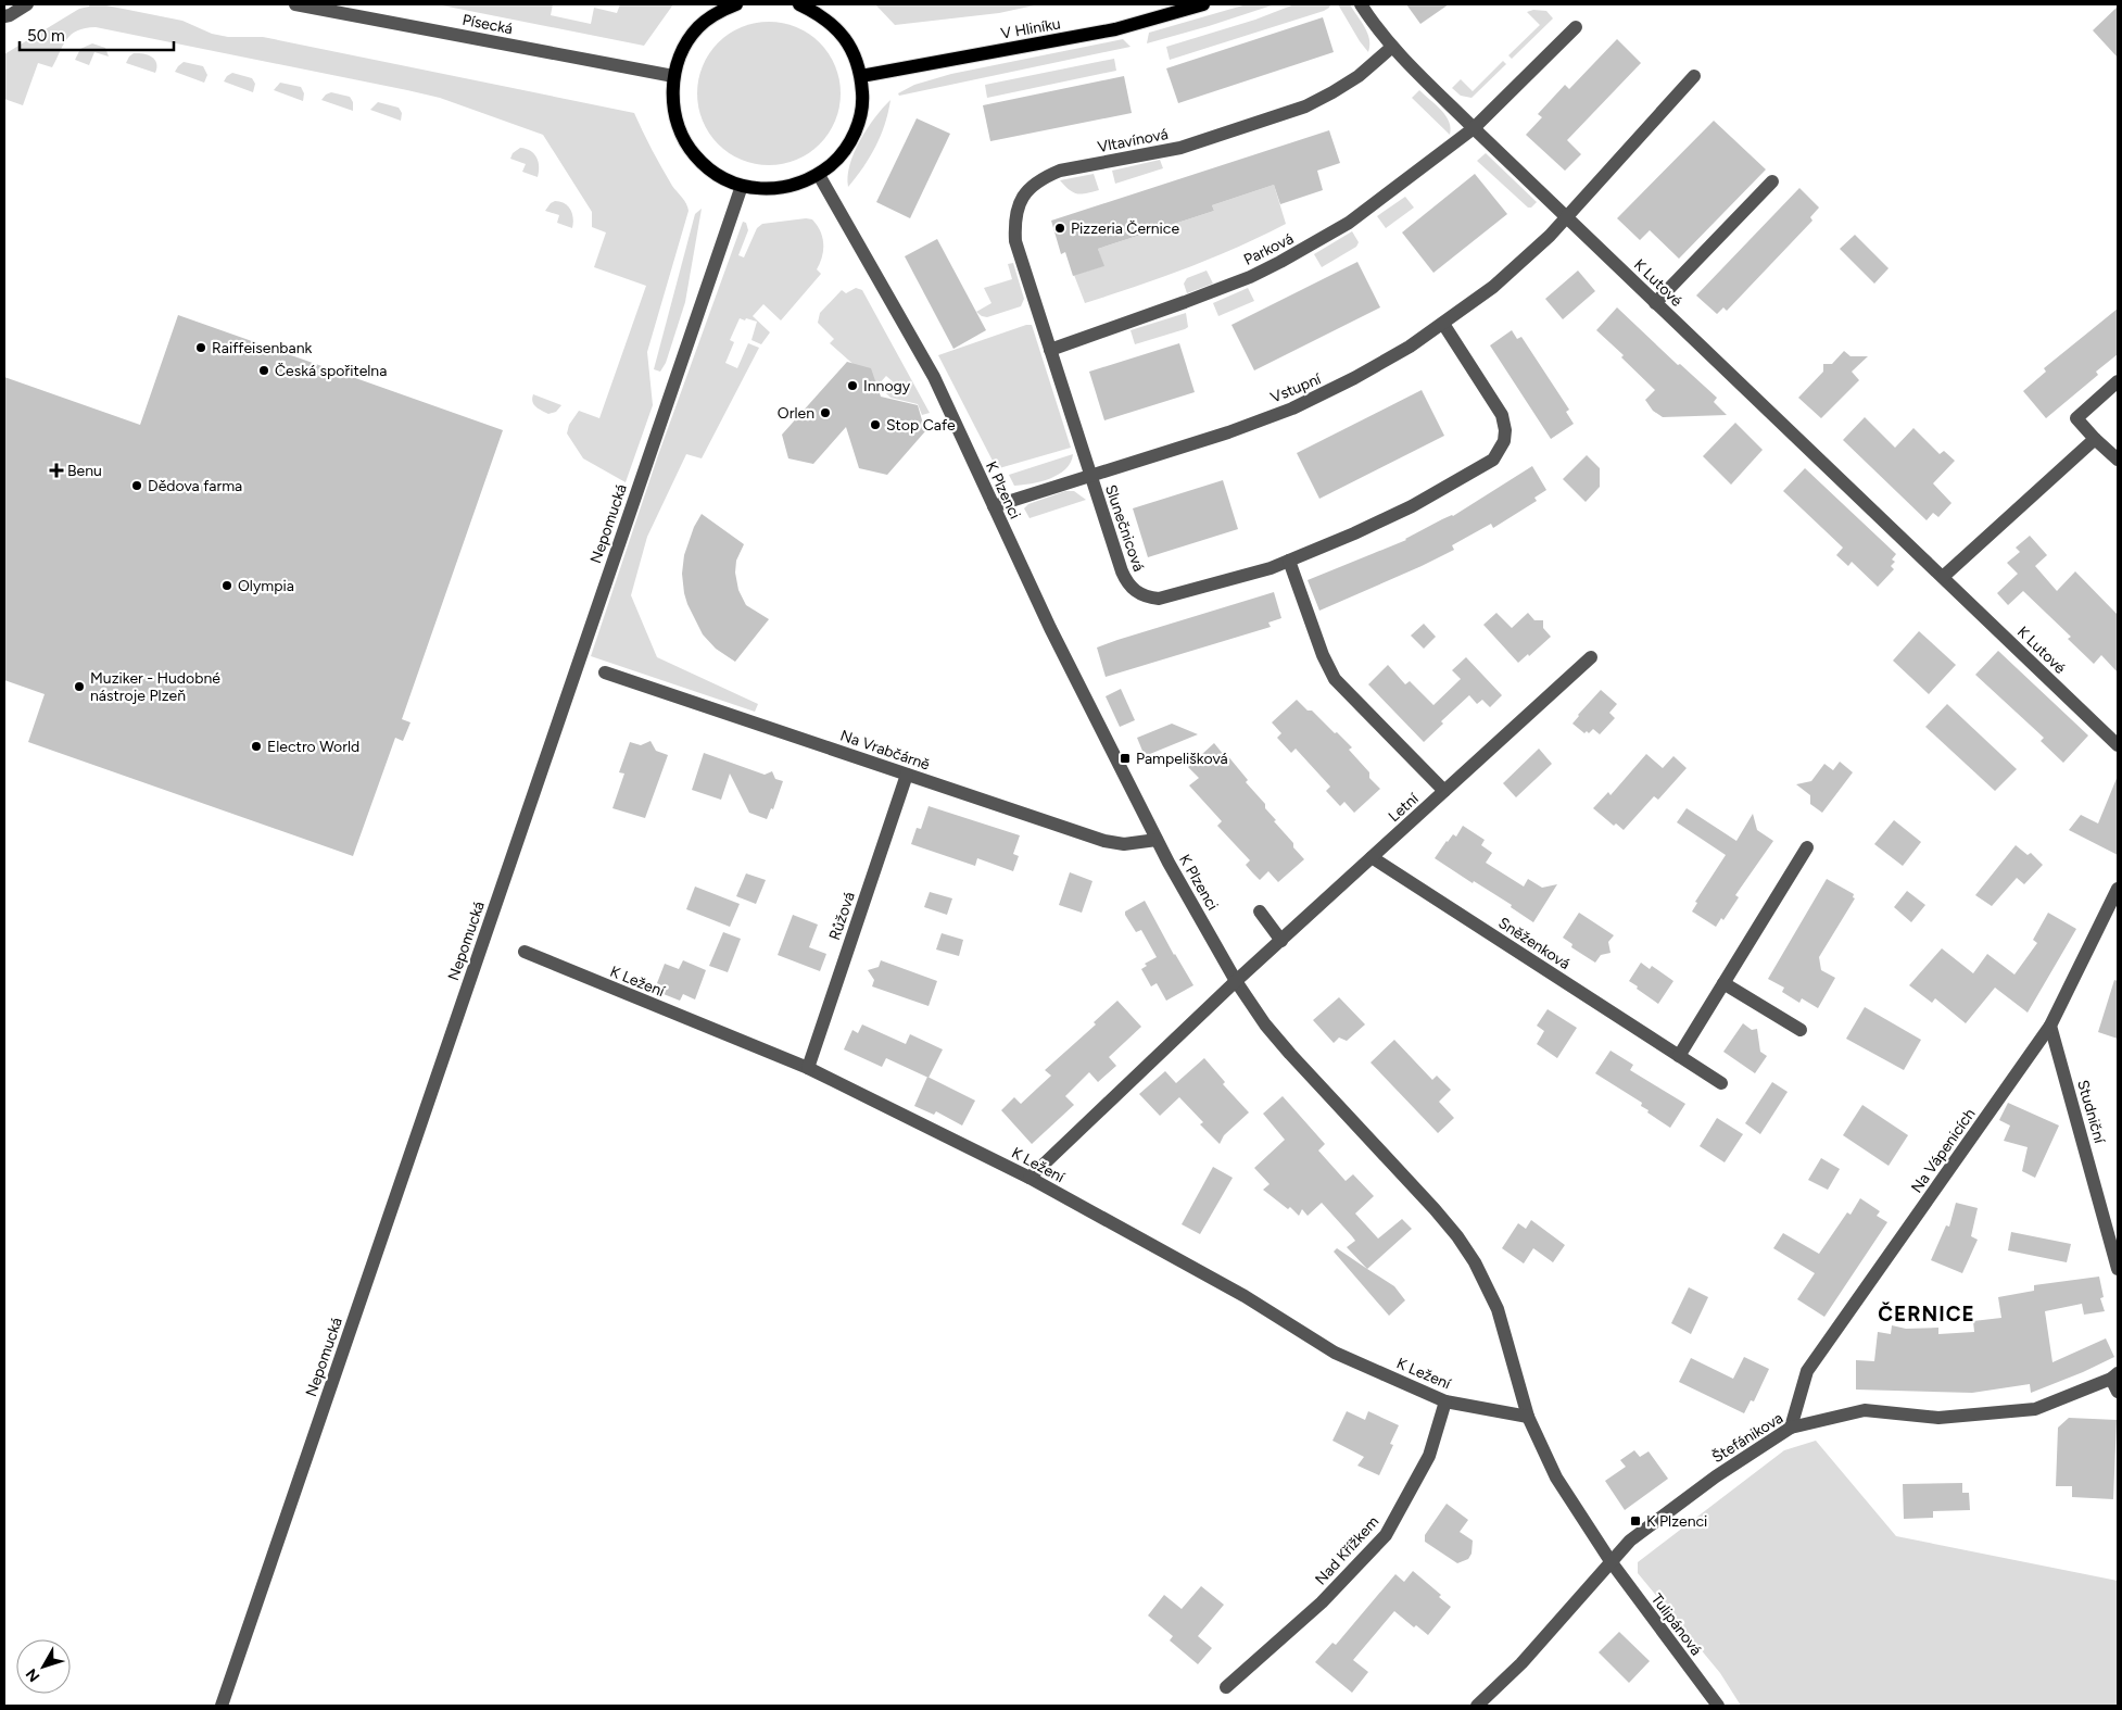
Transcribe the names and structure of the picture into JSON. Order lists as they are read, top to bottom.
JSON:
{
  "streets": {
    "main road": ["V Hliníku"],
    "street": [
      "Písecká",
      "Vltavínová",
      "Parková",
      "K Lutové",
      "Vstupní",
      "K Plzenci",
      "Nepomucká",
      "Slunečnicová",
      "Na Vrabčárně",
      "Letní",
      "Růžová",
      "Sněženková",
      "K Ležení",
      "Studniční",
      "Na Vápenicích",
      "Štefánikova",
      "Nad Křížkem",
      "Tulipánová"
    ]
  },
  "crossings": [
    ["Vltavínová", "Parková"],
    ["Vltavínová", "K Lutové"],
    ["Vltavínová", "Slunečnicová"],
    ["Parková", "K Lutové"],
    ["Parková", "Slunečnicová"],
    ["K Lutové", "Vstupní"],
    ["Vstupní", "K Plzenci"],
    ["Vstupní", "Slunečnicová"],
    ["K Plzenci", "Na Vrabčárně"],
    ["K Plzenci", "Letní"],
    ["K Plzenci", "K Ležení"],
    ["K Plzenci", "Štefánikova"],
    ["K Plzenci", "Tulipánová"],
    ["Na Vrabčárně", "Růžová"],
    ["Letní", "Sněženková"],
    ["Růžová", "K Ležení"],
    ["K Ležení", "Nad Křížkem"],
    ["Studniční", "Na Vápenicích"],
    ["Na Vápenicích", "Štefánikova"],
    ["Štefánikova", "Tulipánová"]
  ],
  "districts": ["ČERNICE"],
  "places": {
    "other": [
      "Pizzeria Černice",
      "Raiffeisenbank",
      "Česká spořitelna",
      "Innogy",
      "Orlen",
      "Stop Cafe",
      "Dědova farma",
      "Olympia",
      "Muziker - Hudobné nástroje Plzeň",
      "Electro World"
    ],
    "health": ["Benu"],
    "transit": ["Pampelišková", "K Plzenci"]
  },
  "scale_bar": "50 m",
  "north": "bottom left"
}
